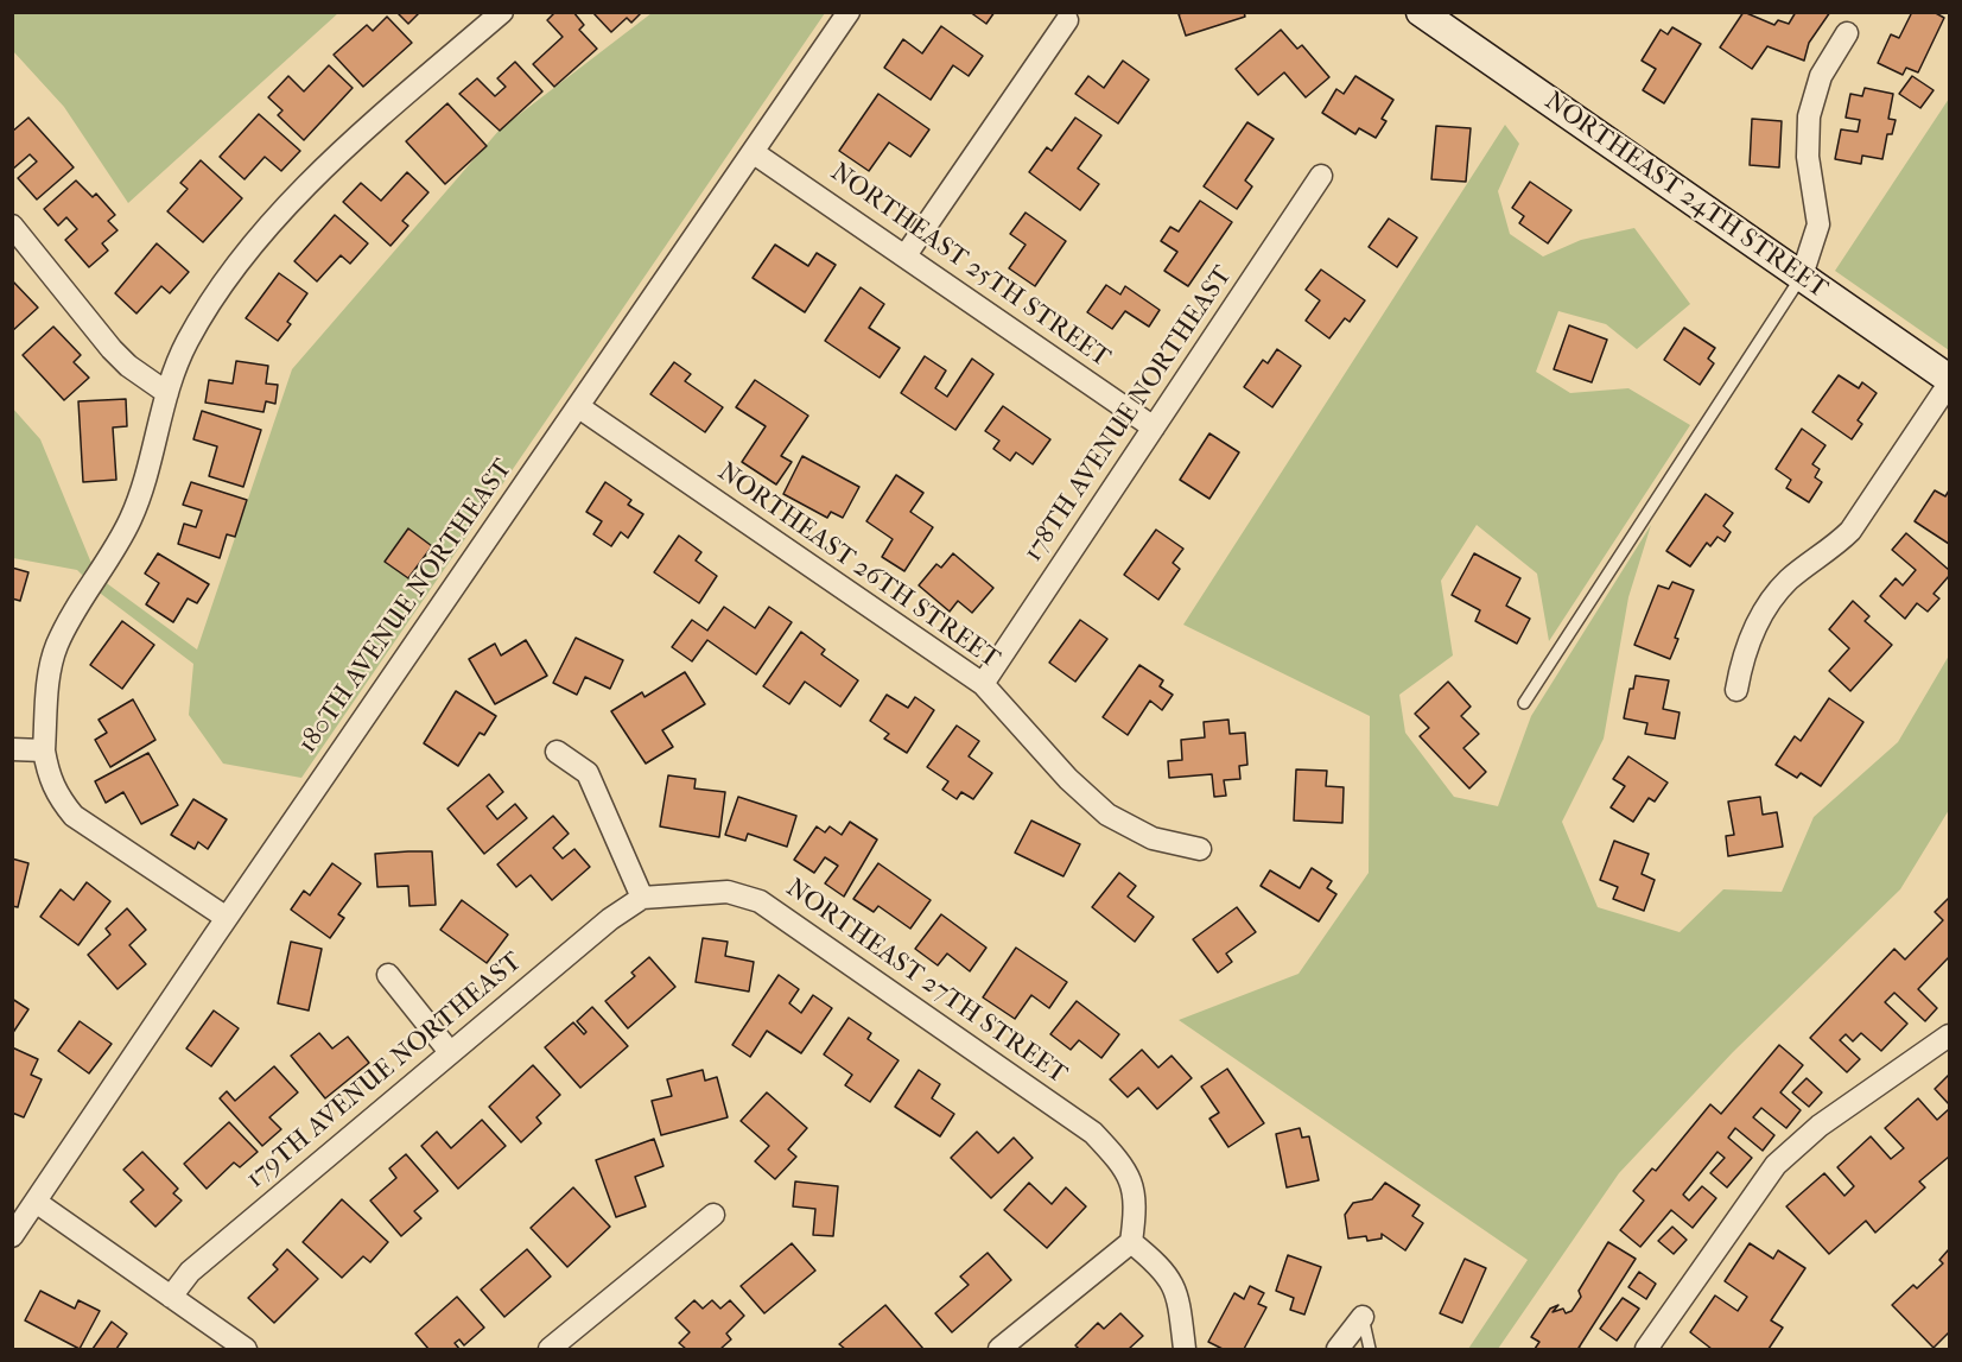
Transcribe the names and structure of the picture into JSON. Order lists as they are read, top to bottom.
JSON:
{
  "streets": {
    "main road": ["NORTHEAST 24TH STREET"],
    "street": [
      "NORTHEAST 25TH STREET",
      "178TH AVENUE NORTHEAST",
      "NORTHEAST 26TH STREET",
      "180TH AVENUE NORTHEAST",
      "NORTHEAST 27TH STREET",
      "179TH AVENUE NORTHEAST"
    ]
  },
  "crossings": [
    ["NORTHEAST 25TH STREET", "178TH AVENUE NORTHEAST"],
    ["NORTHEAST 25TH STREET", "180TH AVENUE NORTHEAST"],
    ["178TH AVENUE NORTHEAST", "NORTHEAST 26TH STREET"],
    ["NORTHEAST 26TH STREET", "180TH AVENUE NORTHEAST"],
    ["NORTHEAST 27TH STREET", "179TH AVENUE NORTHEAST"]
  ]
}
